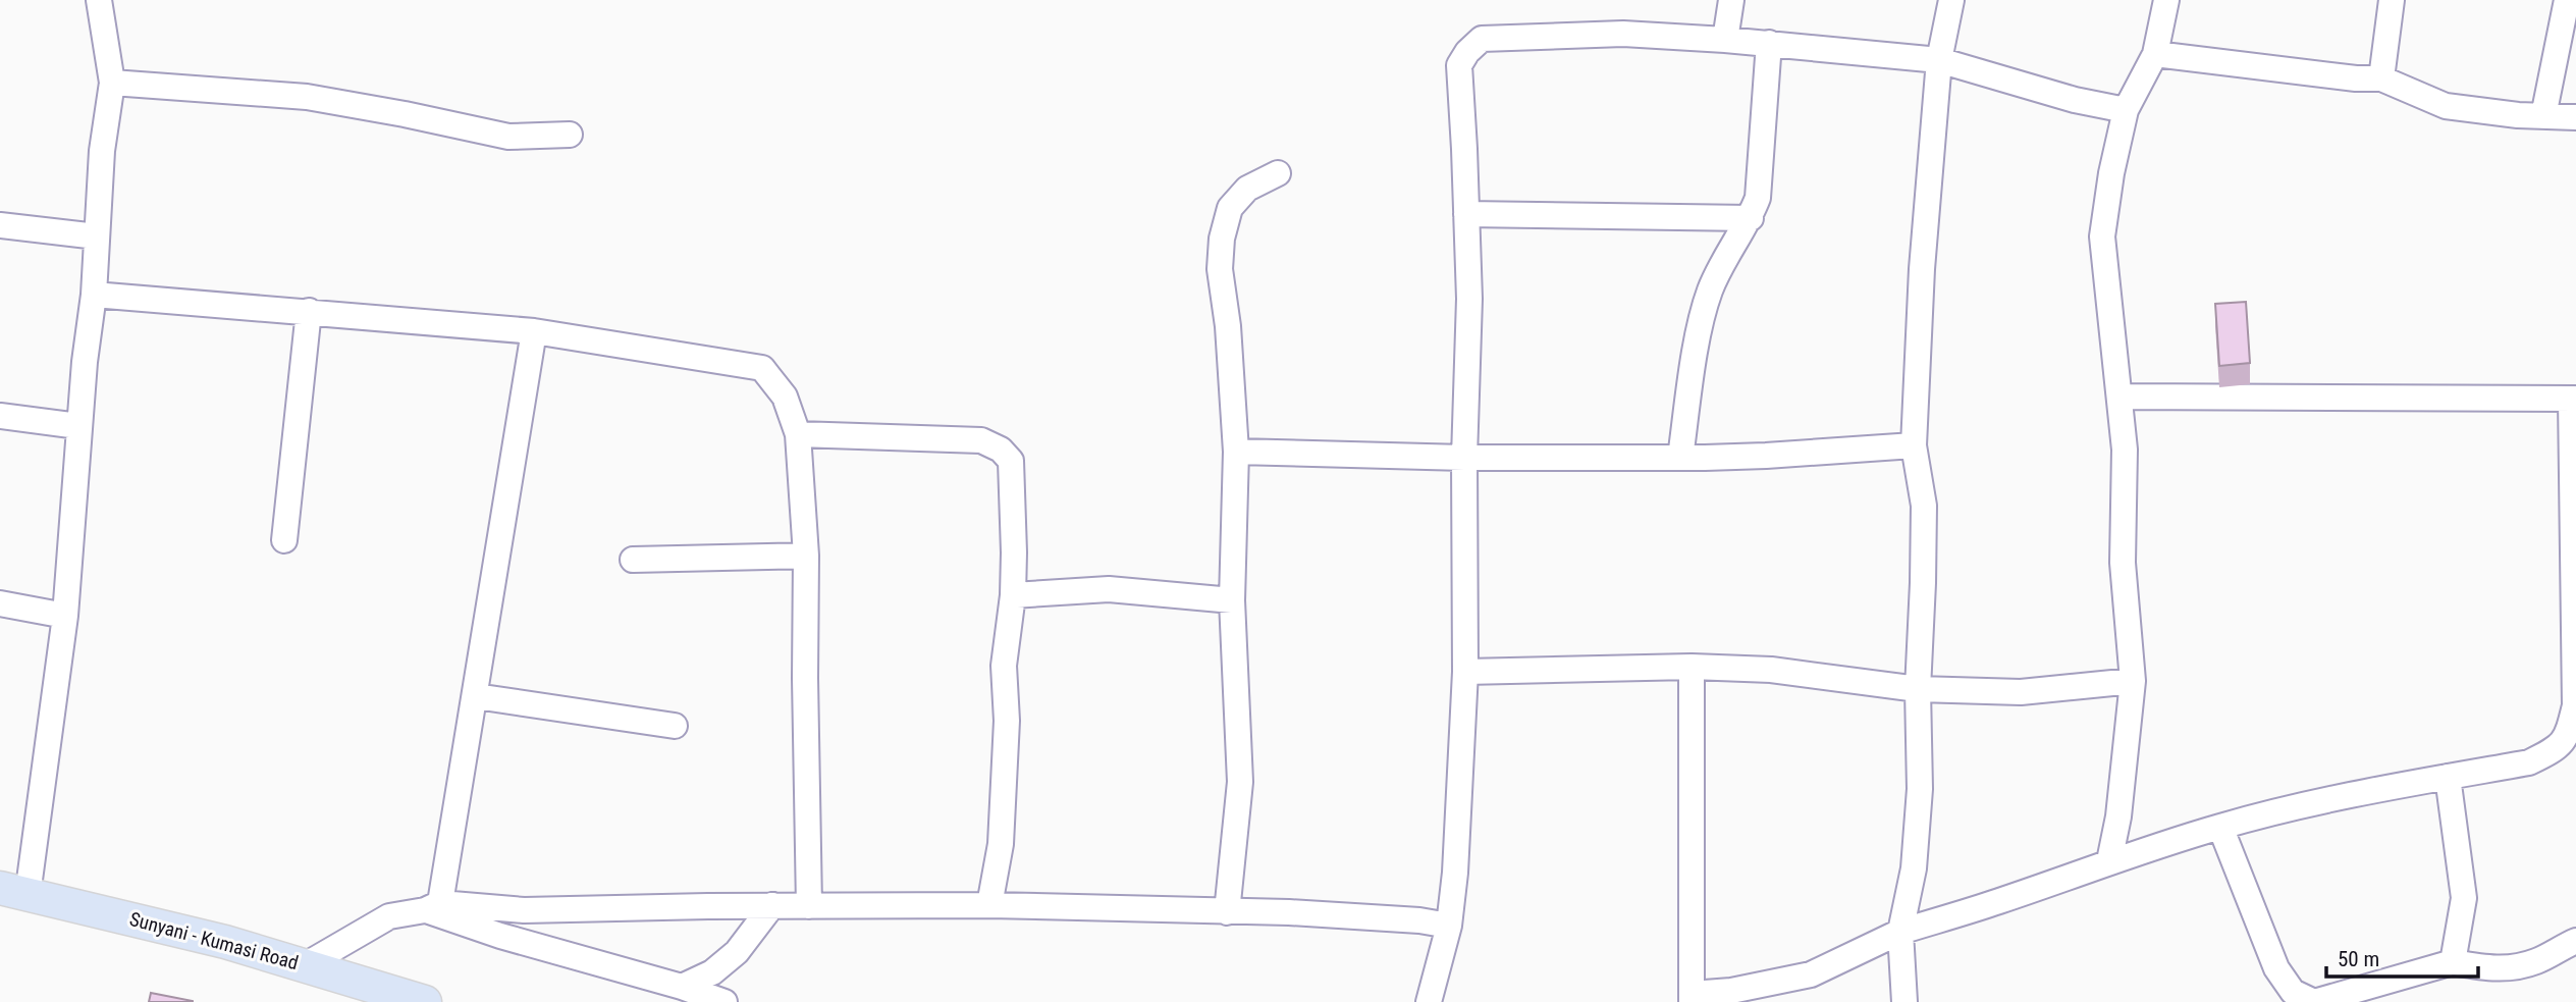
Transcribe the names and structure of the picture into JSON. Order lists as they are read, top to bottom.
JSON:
{
  "streets": {
    "main road": ["Sunyani - Kumasi Road"]
  },
  "scale_bar": "50 m"
}
